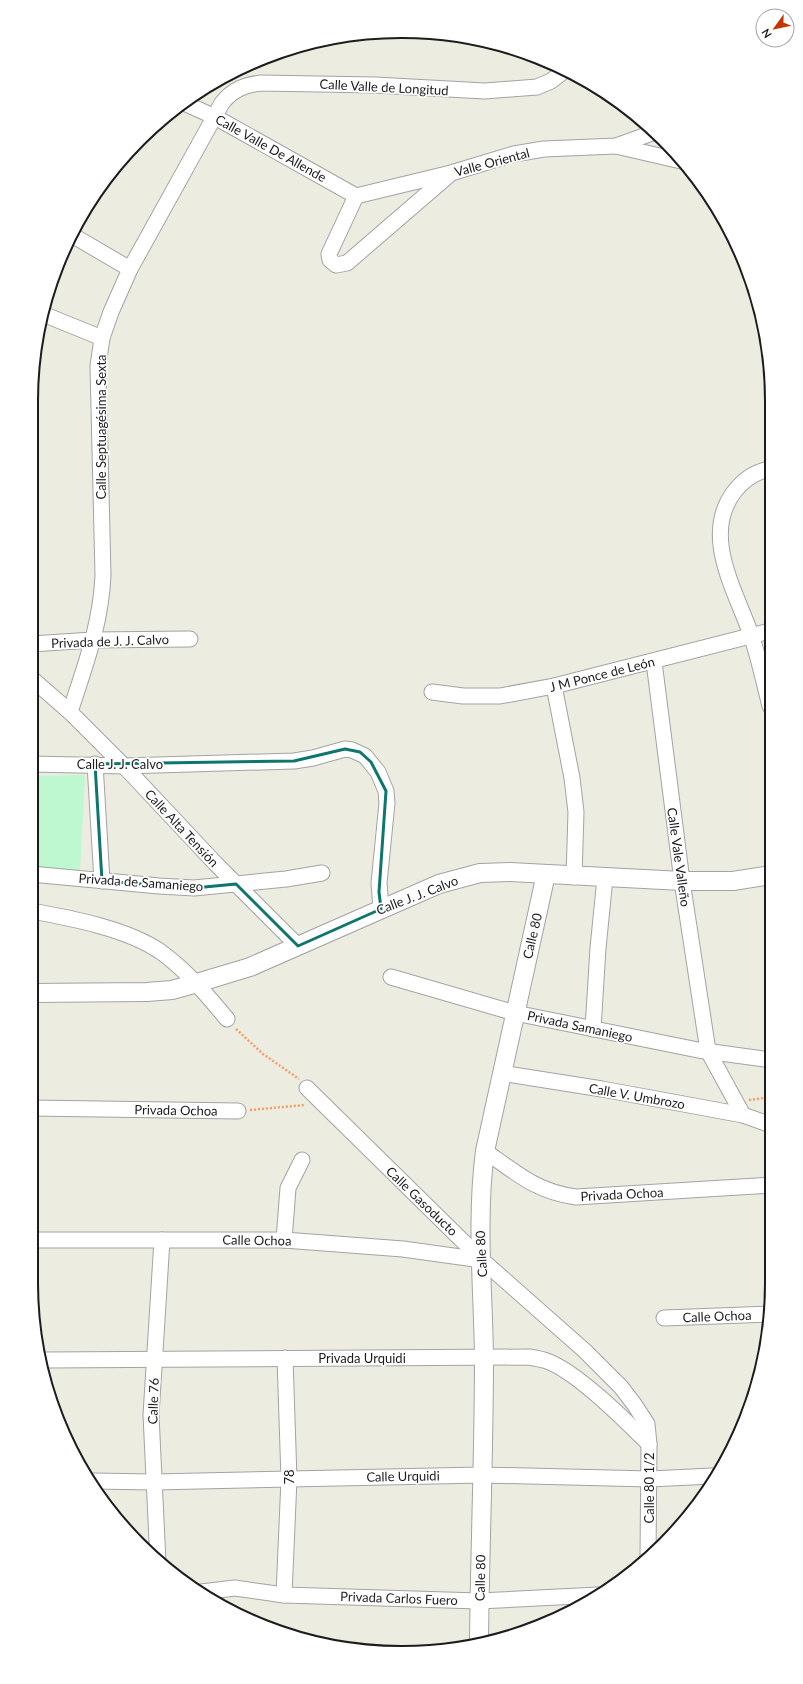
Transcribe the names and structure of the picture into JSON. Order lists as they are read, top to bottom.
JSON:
{
  "streets": {
    "street": [
      "Calle Valle de Longitud",
      "Calle Valle De Allende",
      "Valle Oriental",
      "Calle Septuagésima Sexta",
      "Privada de J. J. Calvo",
      "J M Ponce de León",
      "Calle J. J. Calvo",
      "Calle Alta Tensión",
      "Calle Vale Valleño",
      "Privada de Samaniego",
      "Calle 80",
      "Privada Samaniego",
      "Calle V. Umbrozo",
      "Privada Ochoa",
      "Calle Gasoducto",
      "Calle Ochoa",
      "Privada Urquidi",
      "Calle 76",
      "Calle Urquidi",
      "78",
      "Calle 80 1/2",
      "Privada Carlos Fuero"
    ]
  },
  "crossings": [
    ["Calle Valle de Longitud", "Calle Valle De Allende"],
    ["Calle Valle de Longitud", "Calle Septuagésima Sexta"],
    ["Calle Valle De Allende", "Valle Oriental"],
    ["Calle Valle De Allende", "Calle Septuagésima Sexta"],
    ["Calle Septuagésima Sexta", "Privada de J. J. Calvo"],
    ["Calle Septuagésima Sexta", "Calle Alta Tensión"],
    ["J M Ponce de León", "Calle Vale Valleño"],
    ["Calle J. J. Calvo", "Calle Alta Tensión"],
    ["Calle J. J. Calvo", "Calle Vale Valleño"],
    ["Calle J. J. Calvo", "Calle 80"],
    ["Calle Alta Tensión", "Privada de Samaniego"],
    ["Calle Vale Valleño", "Privada Samaniego"],
    ["Calle Vale Valleño", "Calle V. Umbrozo"],
    ["Calle 80", "Privada Samaniego"],
    ["Calle 80", "Calle V. Umbrozo"],
    ["Calle 80", "Privada Ochoa"],
    ["Calle 80", "Calle Gasoducto"],
    ["Calle 80", "Calle Ochoa"],
    ["Calle 80", "Privada Urquidi"],
    ["Calle 80", "Calle Urquidi"],
    ["Calle 80", "Privada Carlos Fuero"],
    ["Calle Gasoducto", "Calle Ochoa"],
    ["Calle Gasoducto", "Privada Urquidi"],
    ["Calle Gasoducto", "Calle 80 1/2"],
    ["Calle Ochoa", "Calle 76"],
    ["Privada Urquidi", "Calle 76"],
    ["Privada Urquidi", "78"],
    ["Privada Urquidi", "Calle 80 1/2"],
    ["Calle 76", "Calle Urquidi"],
    ["Calle Urquidi", "78"],
    ["Calle Urquidi", "Calle 80 1/2"],
    ["78", "Privada Carlos Fuero"]
  ],
  "north": "bottom left"
}
